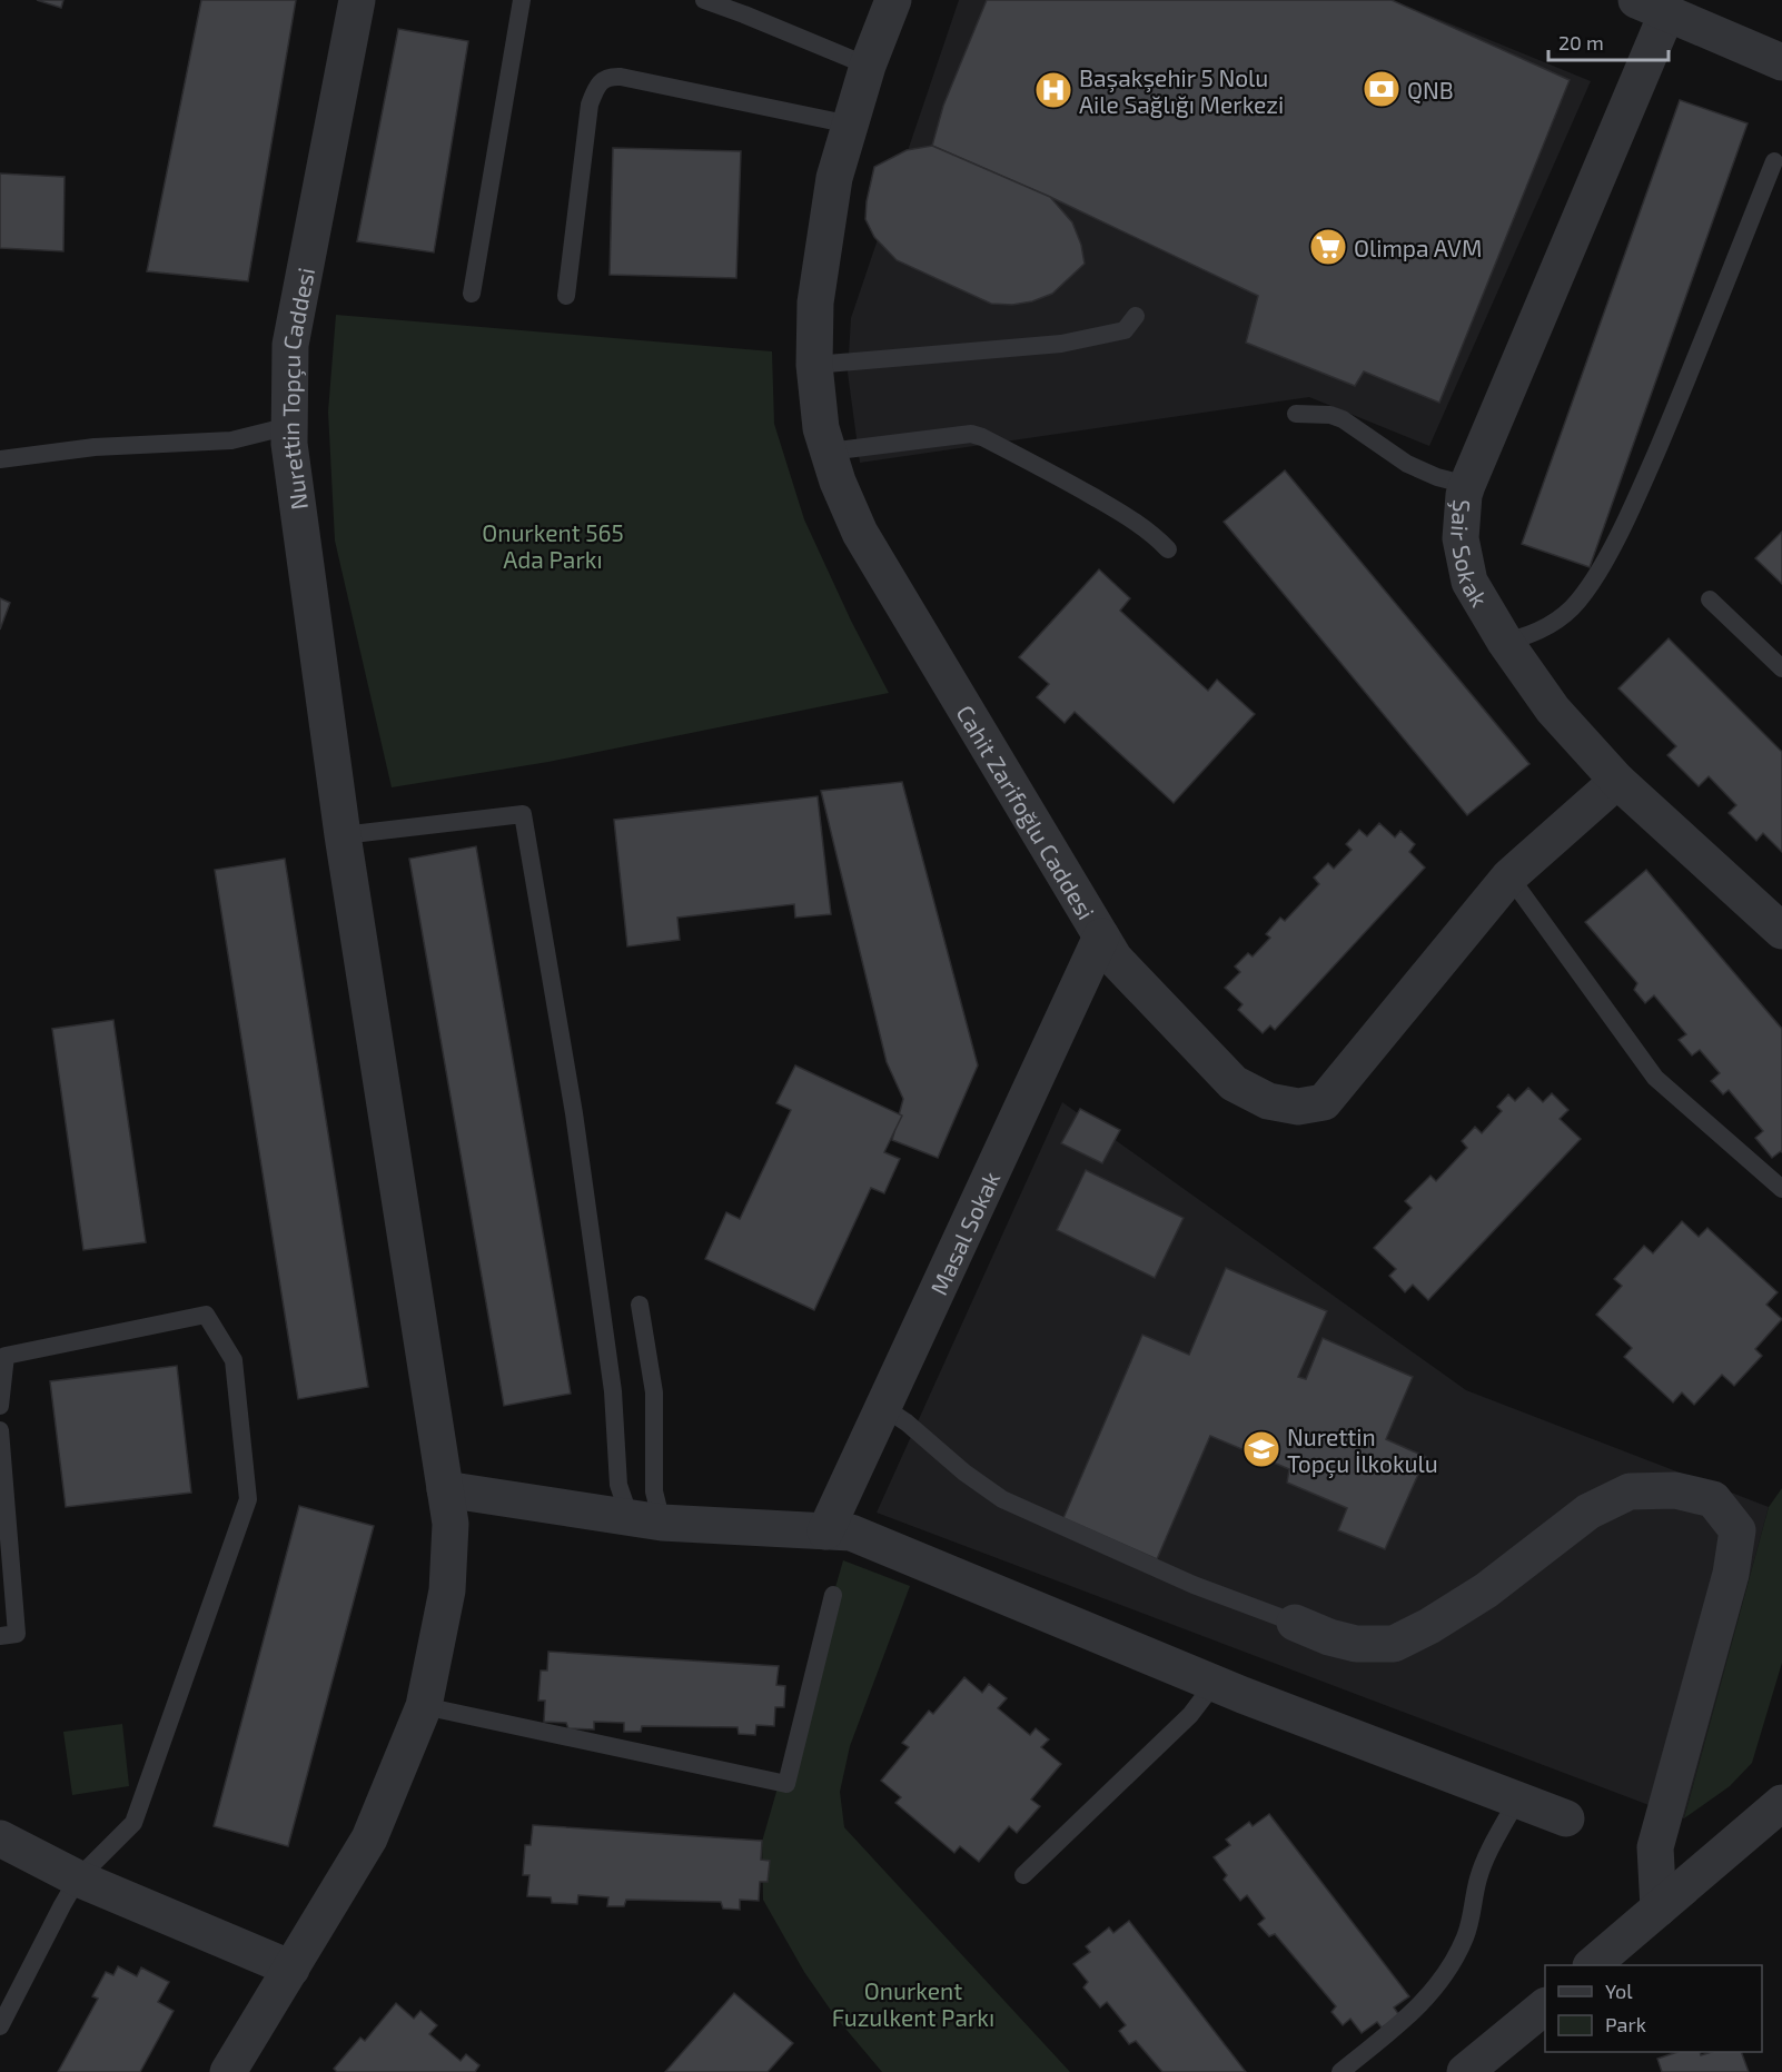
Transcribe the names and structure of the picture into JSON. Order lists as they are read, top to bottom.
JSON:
{
  "streets": {
    "street": [
      "Nurettin Topçu Caddesi",
      "Şair Sokak",
      "Cahit Zarifoğlu Caddesi",
      "Masal Sokak"
    ]
  },
  "crossings": [
    ["Şair Sokak", "Cahit Zarifoğlu Caddesi"],
    ["Cahit Zarifoğlu Caddesi", "Masal Sokak"]
  ],
  "parks": ["Onurkent 565 Ada Parkı", "Onurkent Fuzulkent Parkı"],
  "places": {
    "bank": ["QNB"],
    "hospital": ["Başakşehir 5 Nolu Aile Sağlığı Merkezi"],
    "supermarket": ["Olimpa AVM"],
    "school or university": ["Nurettin Topçu İlkokulu"]
  },
  "legend": ["Yol", "Park"],
  "scale_bar": "20 m"
}
